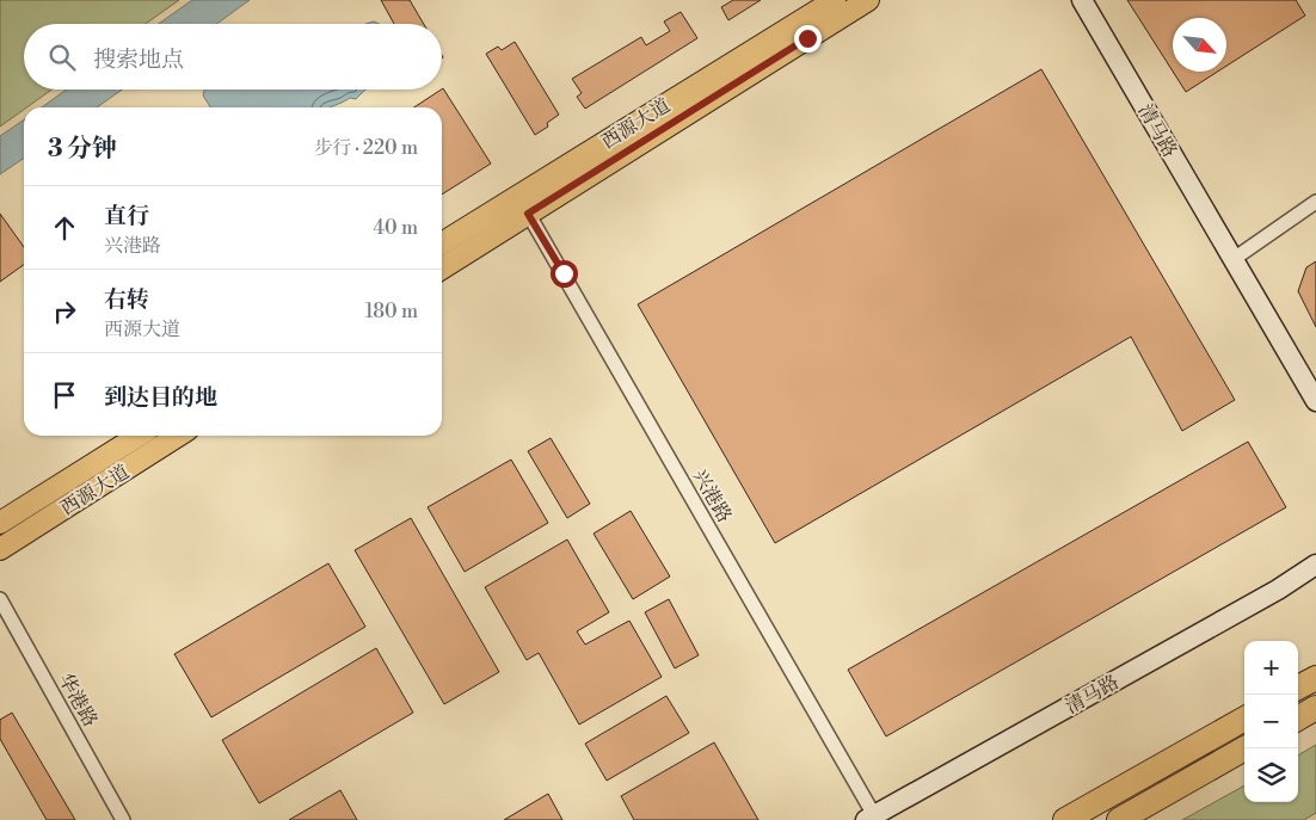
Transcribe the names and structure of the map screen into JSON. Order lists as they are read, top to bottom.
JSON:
{
  "streets": {
    "main road": ["西源大道"],
    "street": ["清马路", "兴港路", "华港路"]
  },
  "crossings": [
    ["西源大道", "兴港路"],
    ["清马路", "兴港路"]
  ],
  "north": "bottom right",
  "page": {
    "search": "搜索地点",
    "heading": ["3 分钟", "步行 · 220 m"],
    "list": [
      ["直行", "兴港路", "40 m"],
      ["右转", "西源大道", "180 m"],
      "到达目的地"
    ],
    "map_buttons": ["+", "−"]
  }
}
